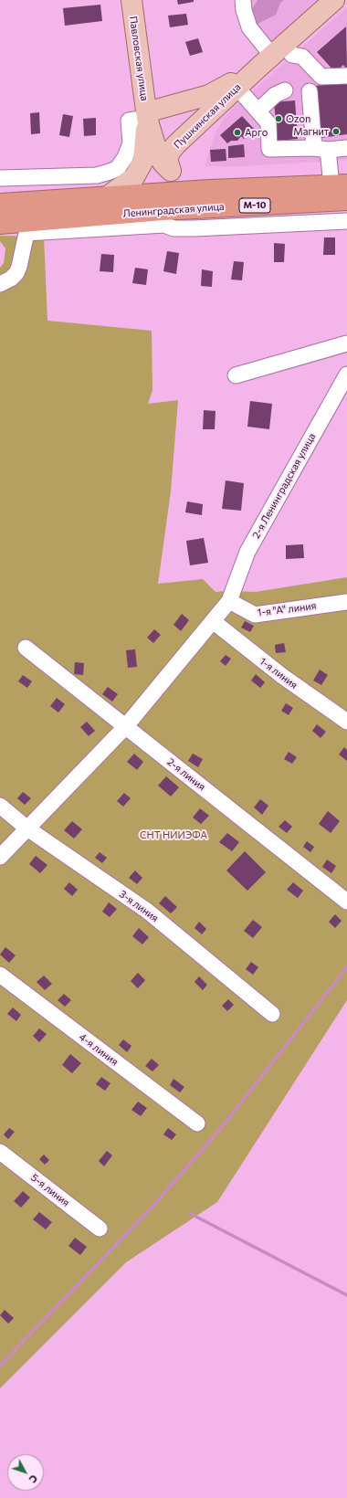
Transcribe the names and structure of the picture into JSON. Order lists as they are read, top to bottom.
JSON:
{
  "streets": {
    "highway": ["М-10", "Ленинградская улица"],
    "main road": ["Павловская улица", "Пушкинская улица"],
    "street": [
      "2-я Ленинградская улица",
      "1-я \"А\" линия",
      "1-я линия",
      "2-я линия",
      "3-я линия",
      "4-я линия",
      "5-я линия"
    ]
  },
  "crossings": [
    ["Павловская улица", "Пушкинская улица"],
    ["2-я Ленинградская улица", "1-я \"А\" линия"],
    ["2-я Ленинградская улица", "1-я линия"],
    ["2-я Ленинградская улица", "2-я линия"],
    ["2-я Ленинградская улица", "3-я линия"]
  ],
  "parks": ["СНТ НИИЭФА"],
  "places": ["Ozon", "Магнит", "Арго"],
  "north": "bottom right"
}
